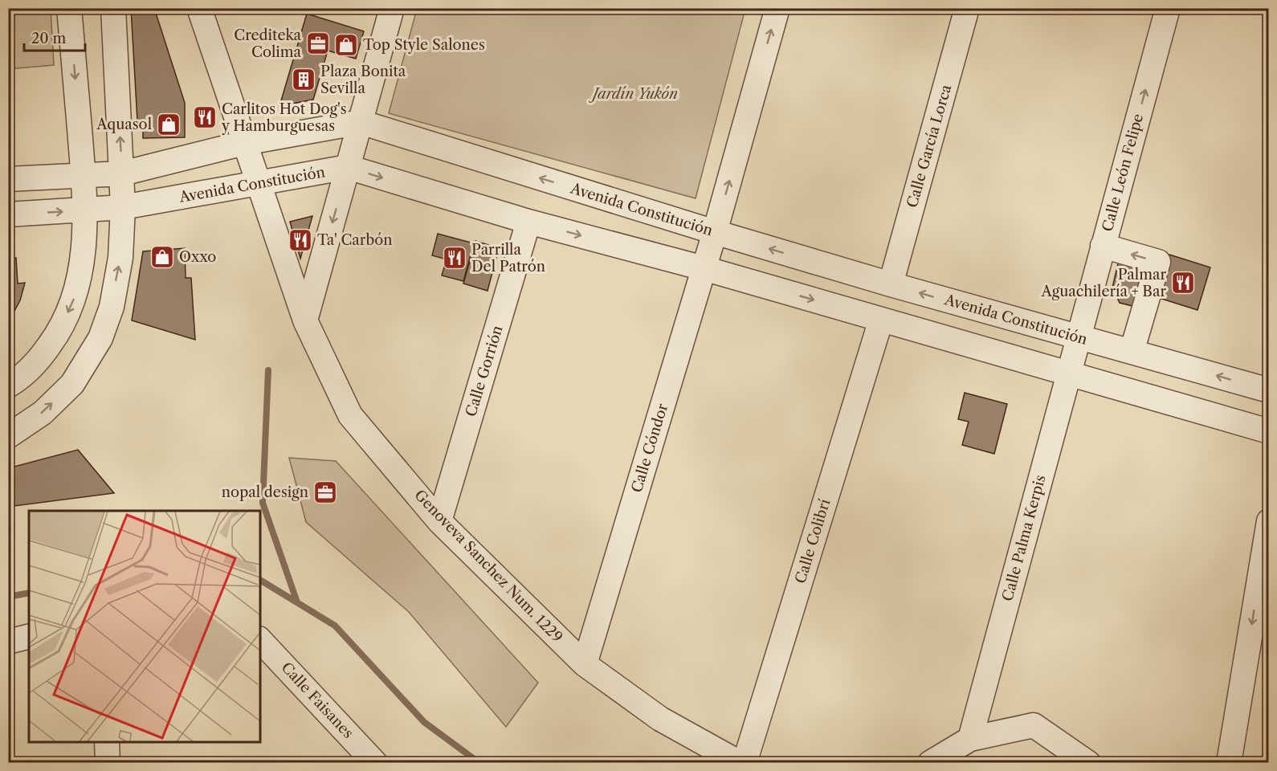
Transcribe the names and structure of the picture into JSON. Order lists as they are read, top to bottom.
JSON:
{
  "streets": {
    "street": [
      "Calle García Lorca",
      "Calle León Felipe",
      "Avenida Constitución",
      "Calle Gorrión",
      "Calle Cóndor",
      "Calle Palma Kerpis",
      "Calle Colibrí",
      "Genoveva Sanchez Num. 1229",
      "Calle Faisanes"
    ]
  },
  "crossings": [
    ["Calle García Lorca", "Avenida Constitución"],
    ["Calle León Felipe", "Avenida Constitución"],
    ["Calle León Felipe", "Calle Palma Kerpis"],
    ["Avenida Constitución", "Calle Gorrión"],
    ["Avenida Constitución", "Calle Cóndor"],
    ["Avenida Constitución", "Calle Palma Kerpis"],
    ["Avenida Constitución", "Calle Colibrí"],
    ["Avenida Constitución", "Genoveva Sanchez Num. 1229"],
    ["Calle Gorrión", "Genoveva Sanchez Num. 1229"],
    ["Calle Cóndor", "Genoveva Sanchez Num. 1229"]
  ],
  "one_way": ["Calle León Felipe"],
  "parks": ["Jardín Yukón"],
  "places": {
    "office": ["Crediteka Colima", "nopal design"],
    "shop": ["Top Style Salones", "Aquasol", "Oxxo"],
    "building": ["Plaza Bonita Sevilla"],
    "restaurant": [
      "Carlitos Hot Dog's y Hamburguesas",
      "Ta' Carbón",
      "Parrilla Del Patrón",
      "Palmar Aguachilería + Bar"
    ]
  },
  "scale_bar": "20 m"
}
